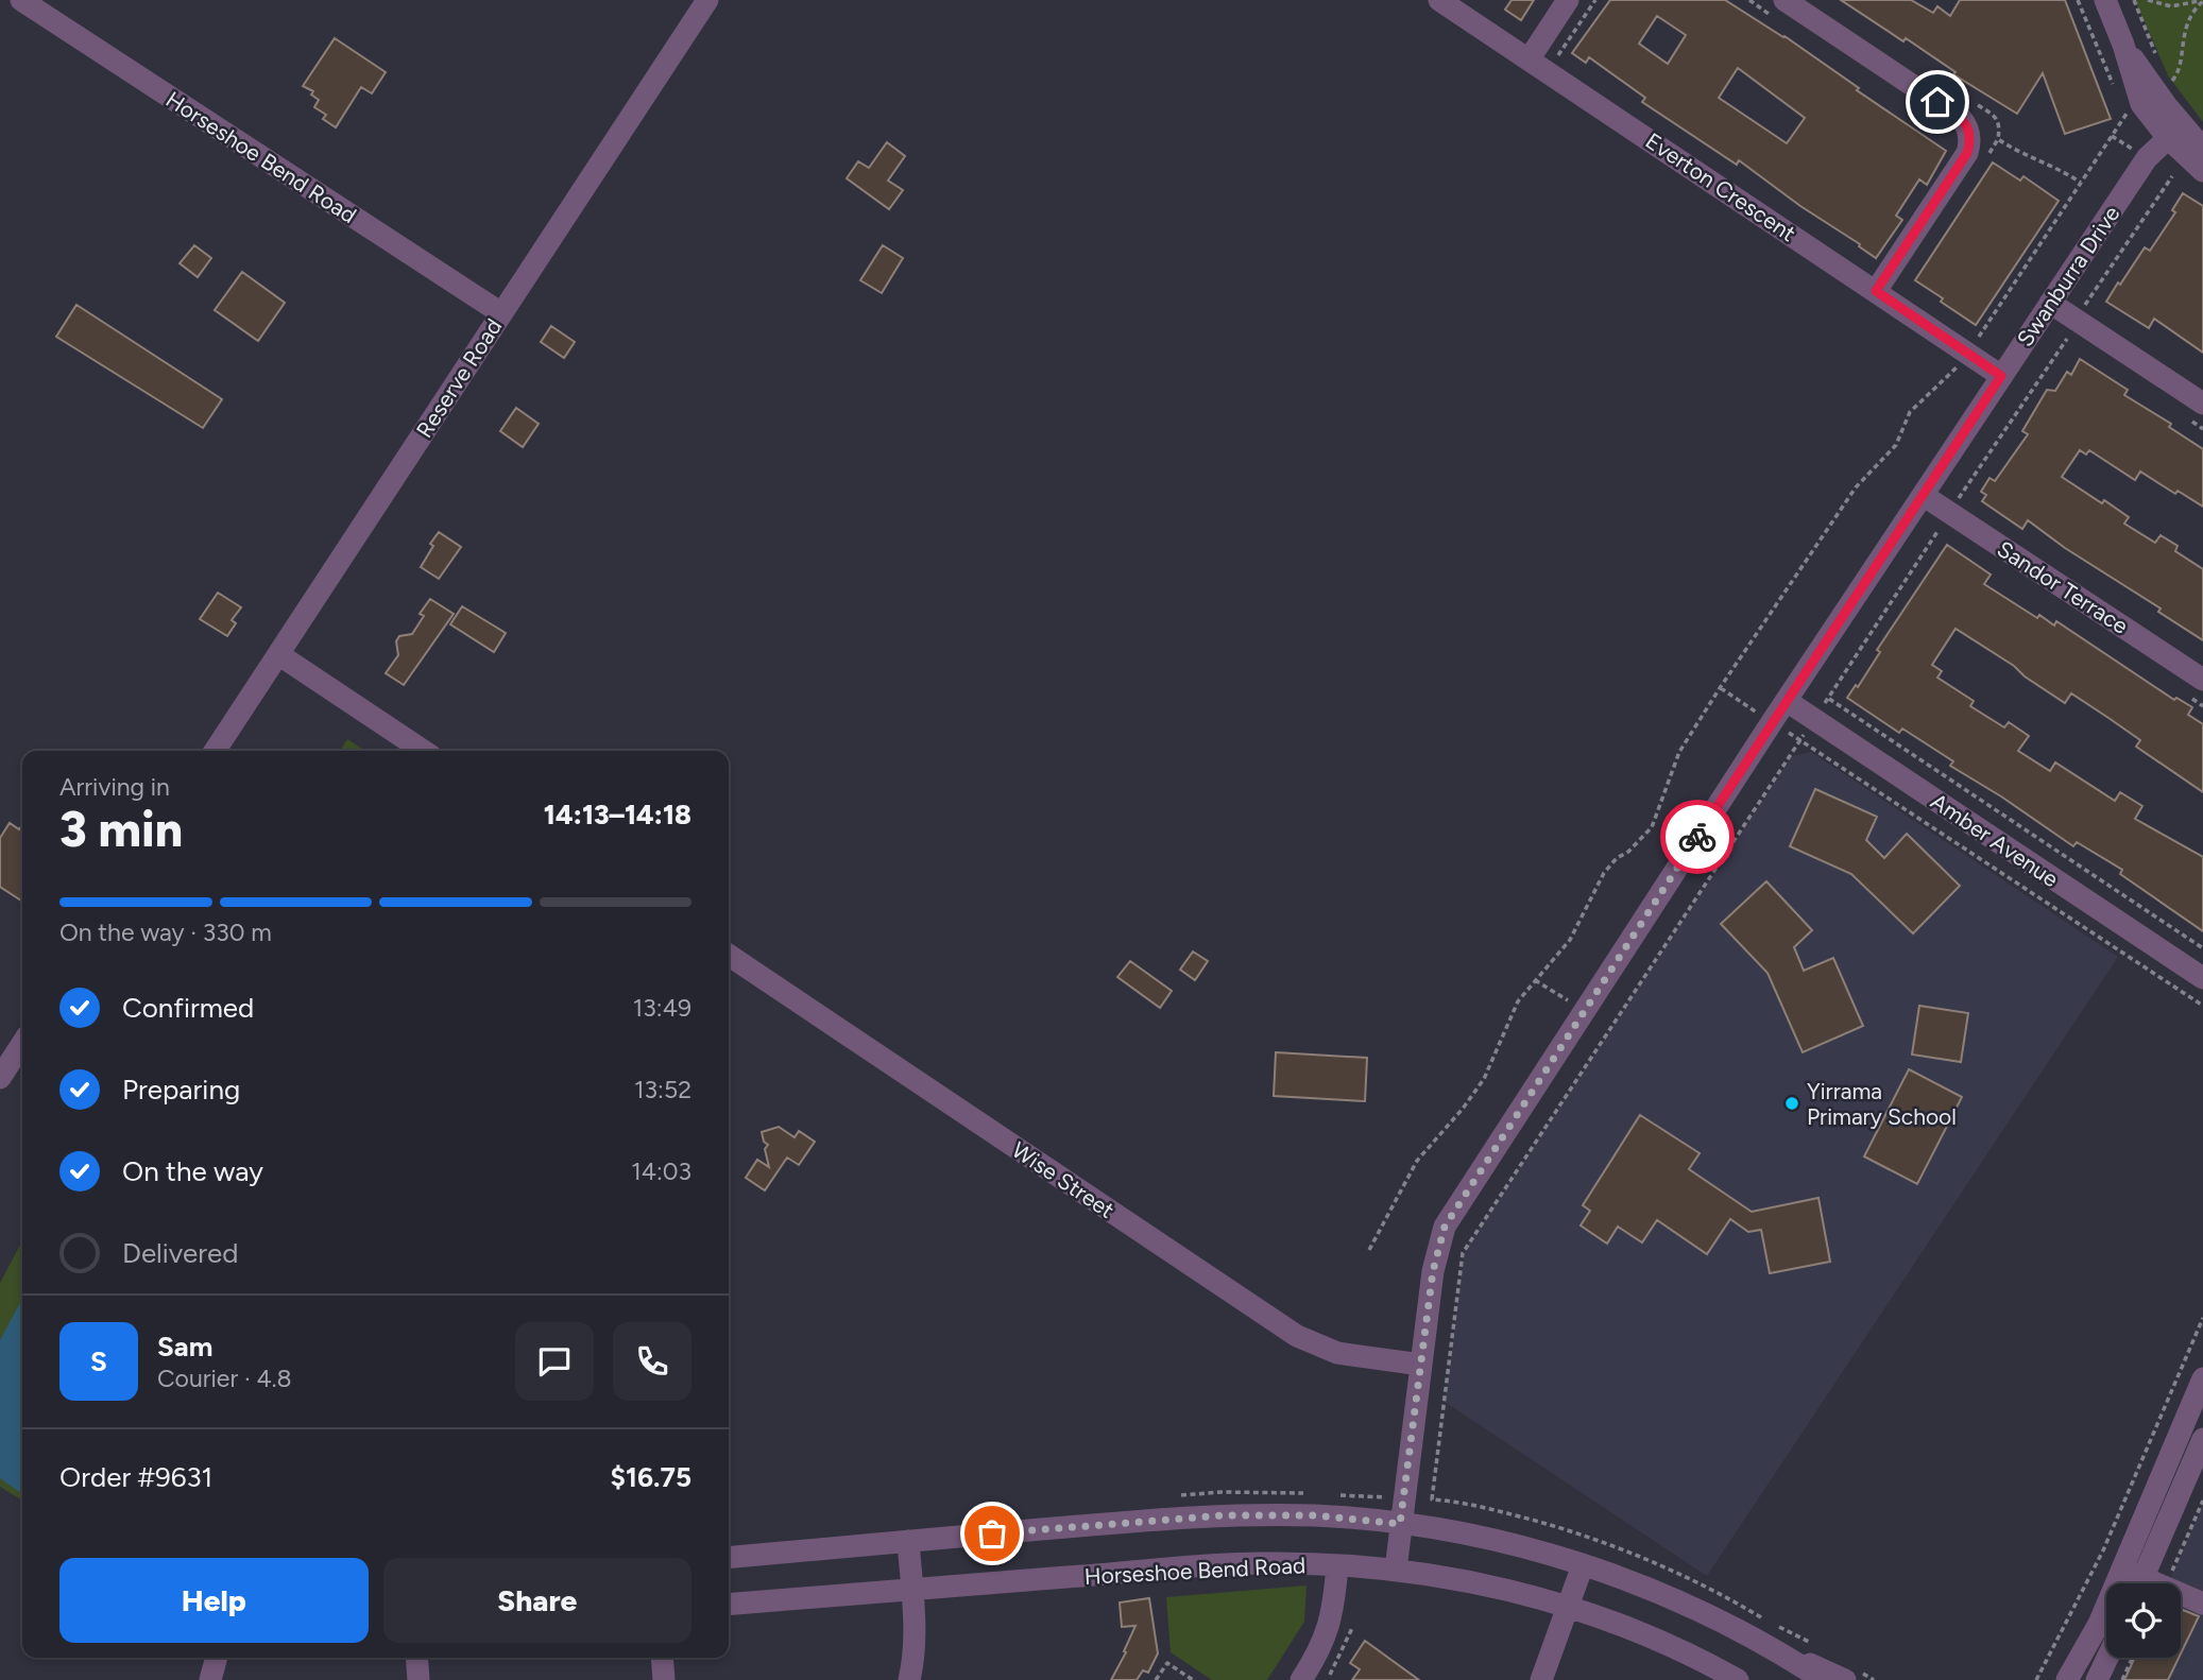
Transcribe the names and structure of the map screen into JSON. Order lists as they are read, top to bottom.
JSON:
{
  "streets": {
    "street": [
      "Horseshoe Bend Road",
      "Everton Crescent",
      "Swanburra Drive",
      "Reserve Road",
      "Sandor Terrace",
      "Amber Avenue",
      "Wise Street"
    ]
  },
  "crossings": [
    ["Horseshoe Bend Road", "Swanburra Drive"],
    ["Horseshoe Bend Road", "Reserve Road"],
    ["Everton Crescent", "Swanburra Drive"],
    ["Swanburra Drive", "Sandor Terrace"],
    ["Swanburra Drive", "Amber Avenue"],
    ["Swanburra Drive", "Wise Street"]
  ],
  "places": ["Yirrama Primary School"],
  "page": {
    "heading": ["3 min", "Arriving in", "14:13–14:18"],
    "panel": [
      "Sam",
      "Courier · 4.8",
      "Order #9631",
      "$16.75"
    ],
    "bar": "On the way · 330 m",
    "list": [
      ["Confirmed", "13:49"],
      ["Preparing", "13:52"],
      ["On the way", "14:03"],
      "Delivered"
    ],
    "round": "S",
    "buttons": ["Help", "Share"]
  }
}
